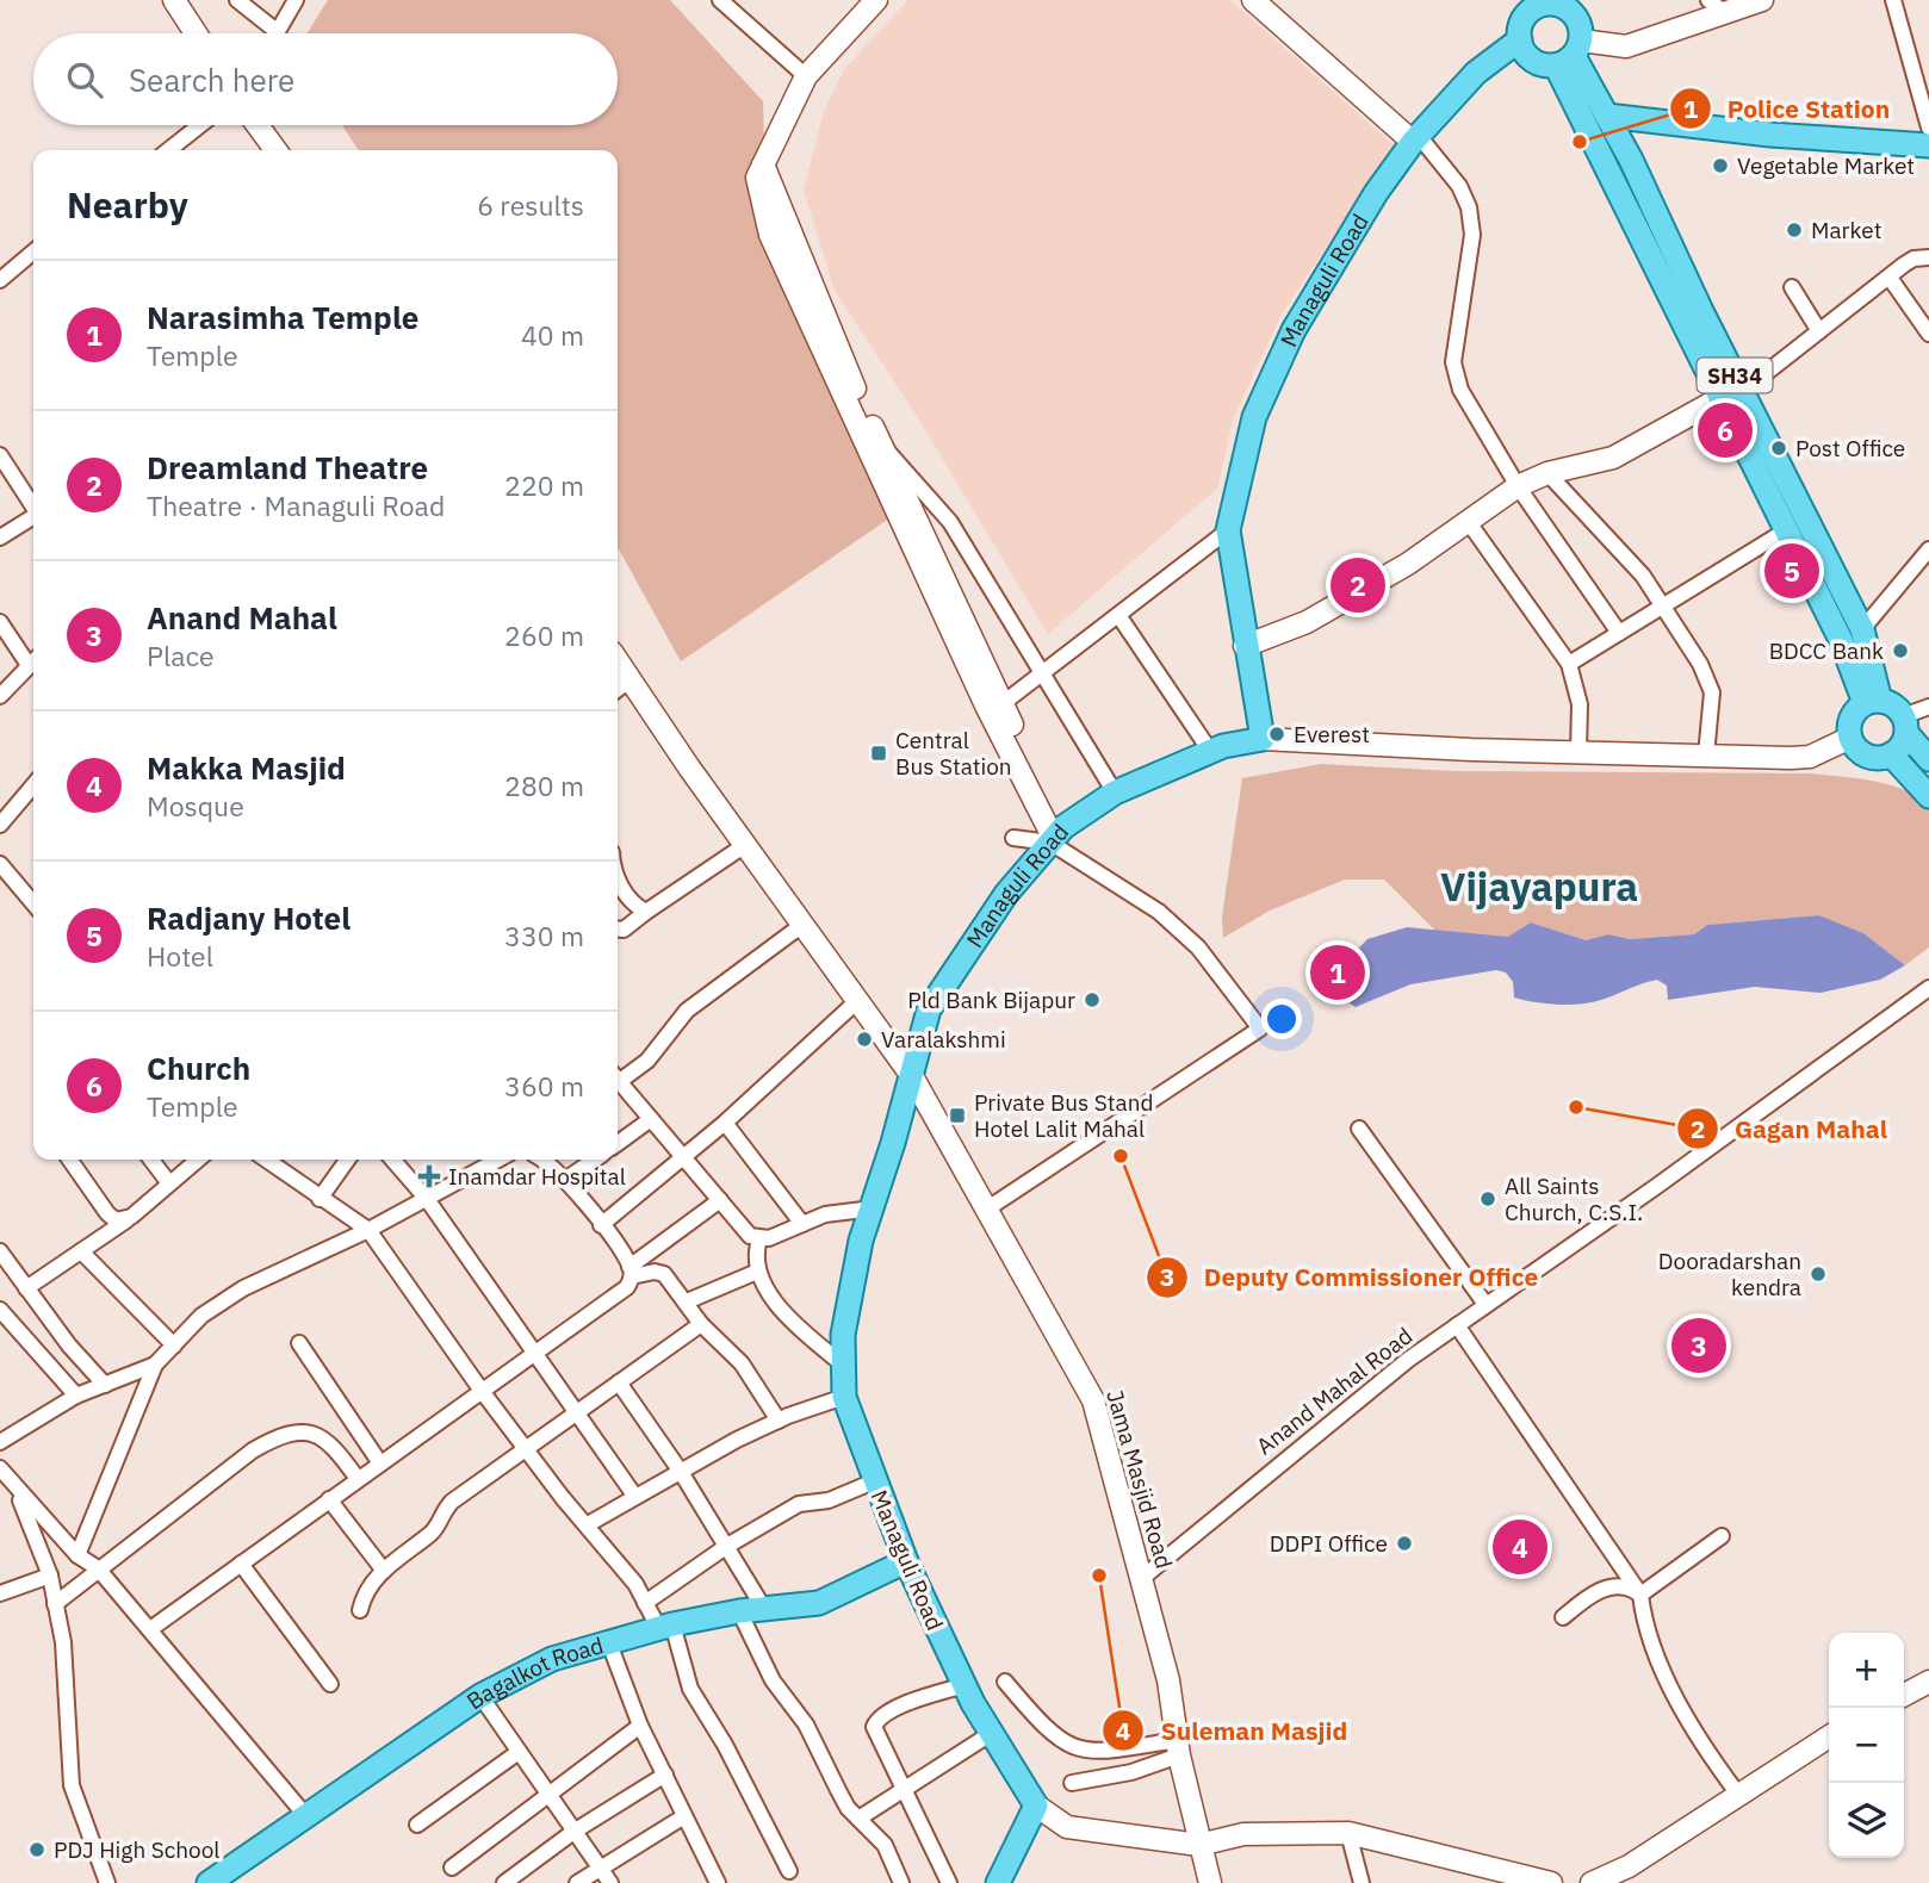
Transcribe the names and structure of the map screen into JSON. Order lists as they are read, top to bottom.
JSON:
{
  "streets": {
    "main road": ["Managuli Road", "SH34", "Bagalkot Road"],
    "street": ["Anand Mahal Road", "Jama Masjid Road"]
  },
  "crossings": [
    ["Managuli Road", "SH34"],
    ["Managuli Road", "Jama Masjid Road"],
    ["Managuli Road", "Bagalkot Road"],
    ["Anand Mahal Road", "Jama Masjid Road"]
  ],
  "districts": ["Vijayapura"],
  "places": {
    "other": [
      "Police Station",
      "Vegetable Market",
      "Market",
      "Post Office",
      "BDCC Bank",
      "Everest",
      "Pld Bank Bijapur",
      "Varalakshmi",
      "Gagan Mahal",
      "Deputy Commissioner Office",
      "All Saints Church, C.S.I.",
      "Dooradarshan kendra",
      "DDPI Office",
      "Suleman Masjid",
      "PDJ High School"
    ],
    "transit": ["Central Bus Station", "Private Bus Stand Hotel Lalit Mahal"],
    "health": ["Inamdar Hospital"]
  },
  "page": {
    "search": "Search here",
    "heading": ["Nearby", "6 results"],
    "list": [
      {
        "mark": "1",
        "name": "Narasimha Temple",
        "note": "Temple",
        "value": "40 m"
      },
      {
        "mark": "2",
        "name": "Dreamland Theatre",
        "note": "Theatre · Managuli Road",
        "value": "220 m"
      },
      {
        "mark": "3",
        "name": "Anand Mahal",
        "note": "Place",
        "value": "260 m"
      },
      {
        "mark": "4",
        "name": "Makka Masjid",
        "note": "Mosque",
        "value": "280 m"
      },
      {
        "mark": "5",
        "name": "Radjany Hotel",
        "note": "Hotel",
        "value": "330 m"
      },
      {
        "mark": "6",
        "name": "Church",
        "note": "Temple",
        "value": "360 m"
      }
    ],
    "pins": [
      "6",
      "5",
      "2",
      "1",
      "3",
      "4"
    ],
    "map_buttons": ["+", "−"]
  }
}
